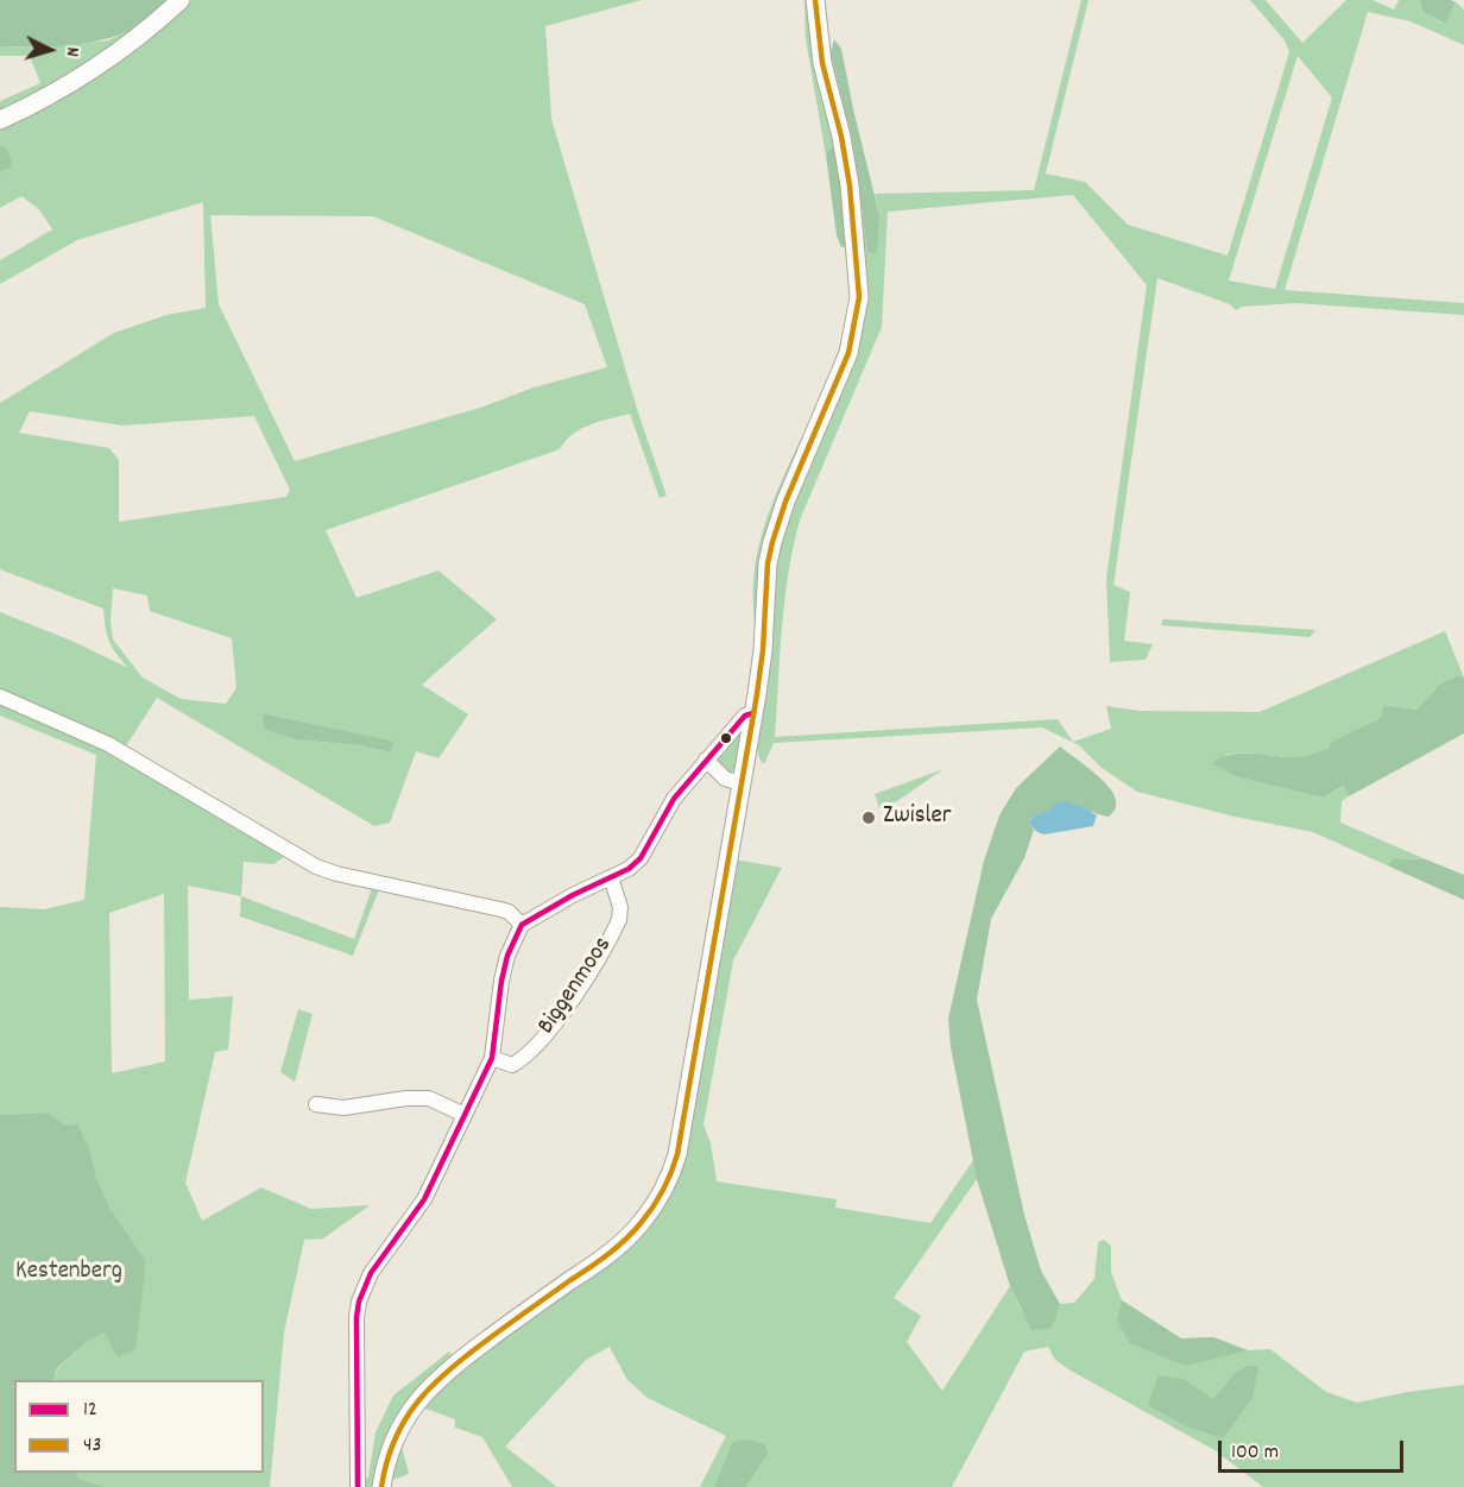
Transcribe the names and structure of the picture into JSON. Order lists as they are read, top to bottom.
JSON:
{
  "streets": {
    "street": ["Biggenmoos"]
  },
  "parks": ["Kestenberg"],
  "places": ["Zwisler"],
  "lines": ["transit line 43", "transit line 12"],
  "legend": ["12", "43"],
  "scale_bar": "100 m",
  "north": "right"
}
